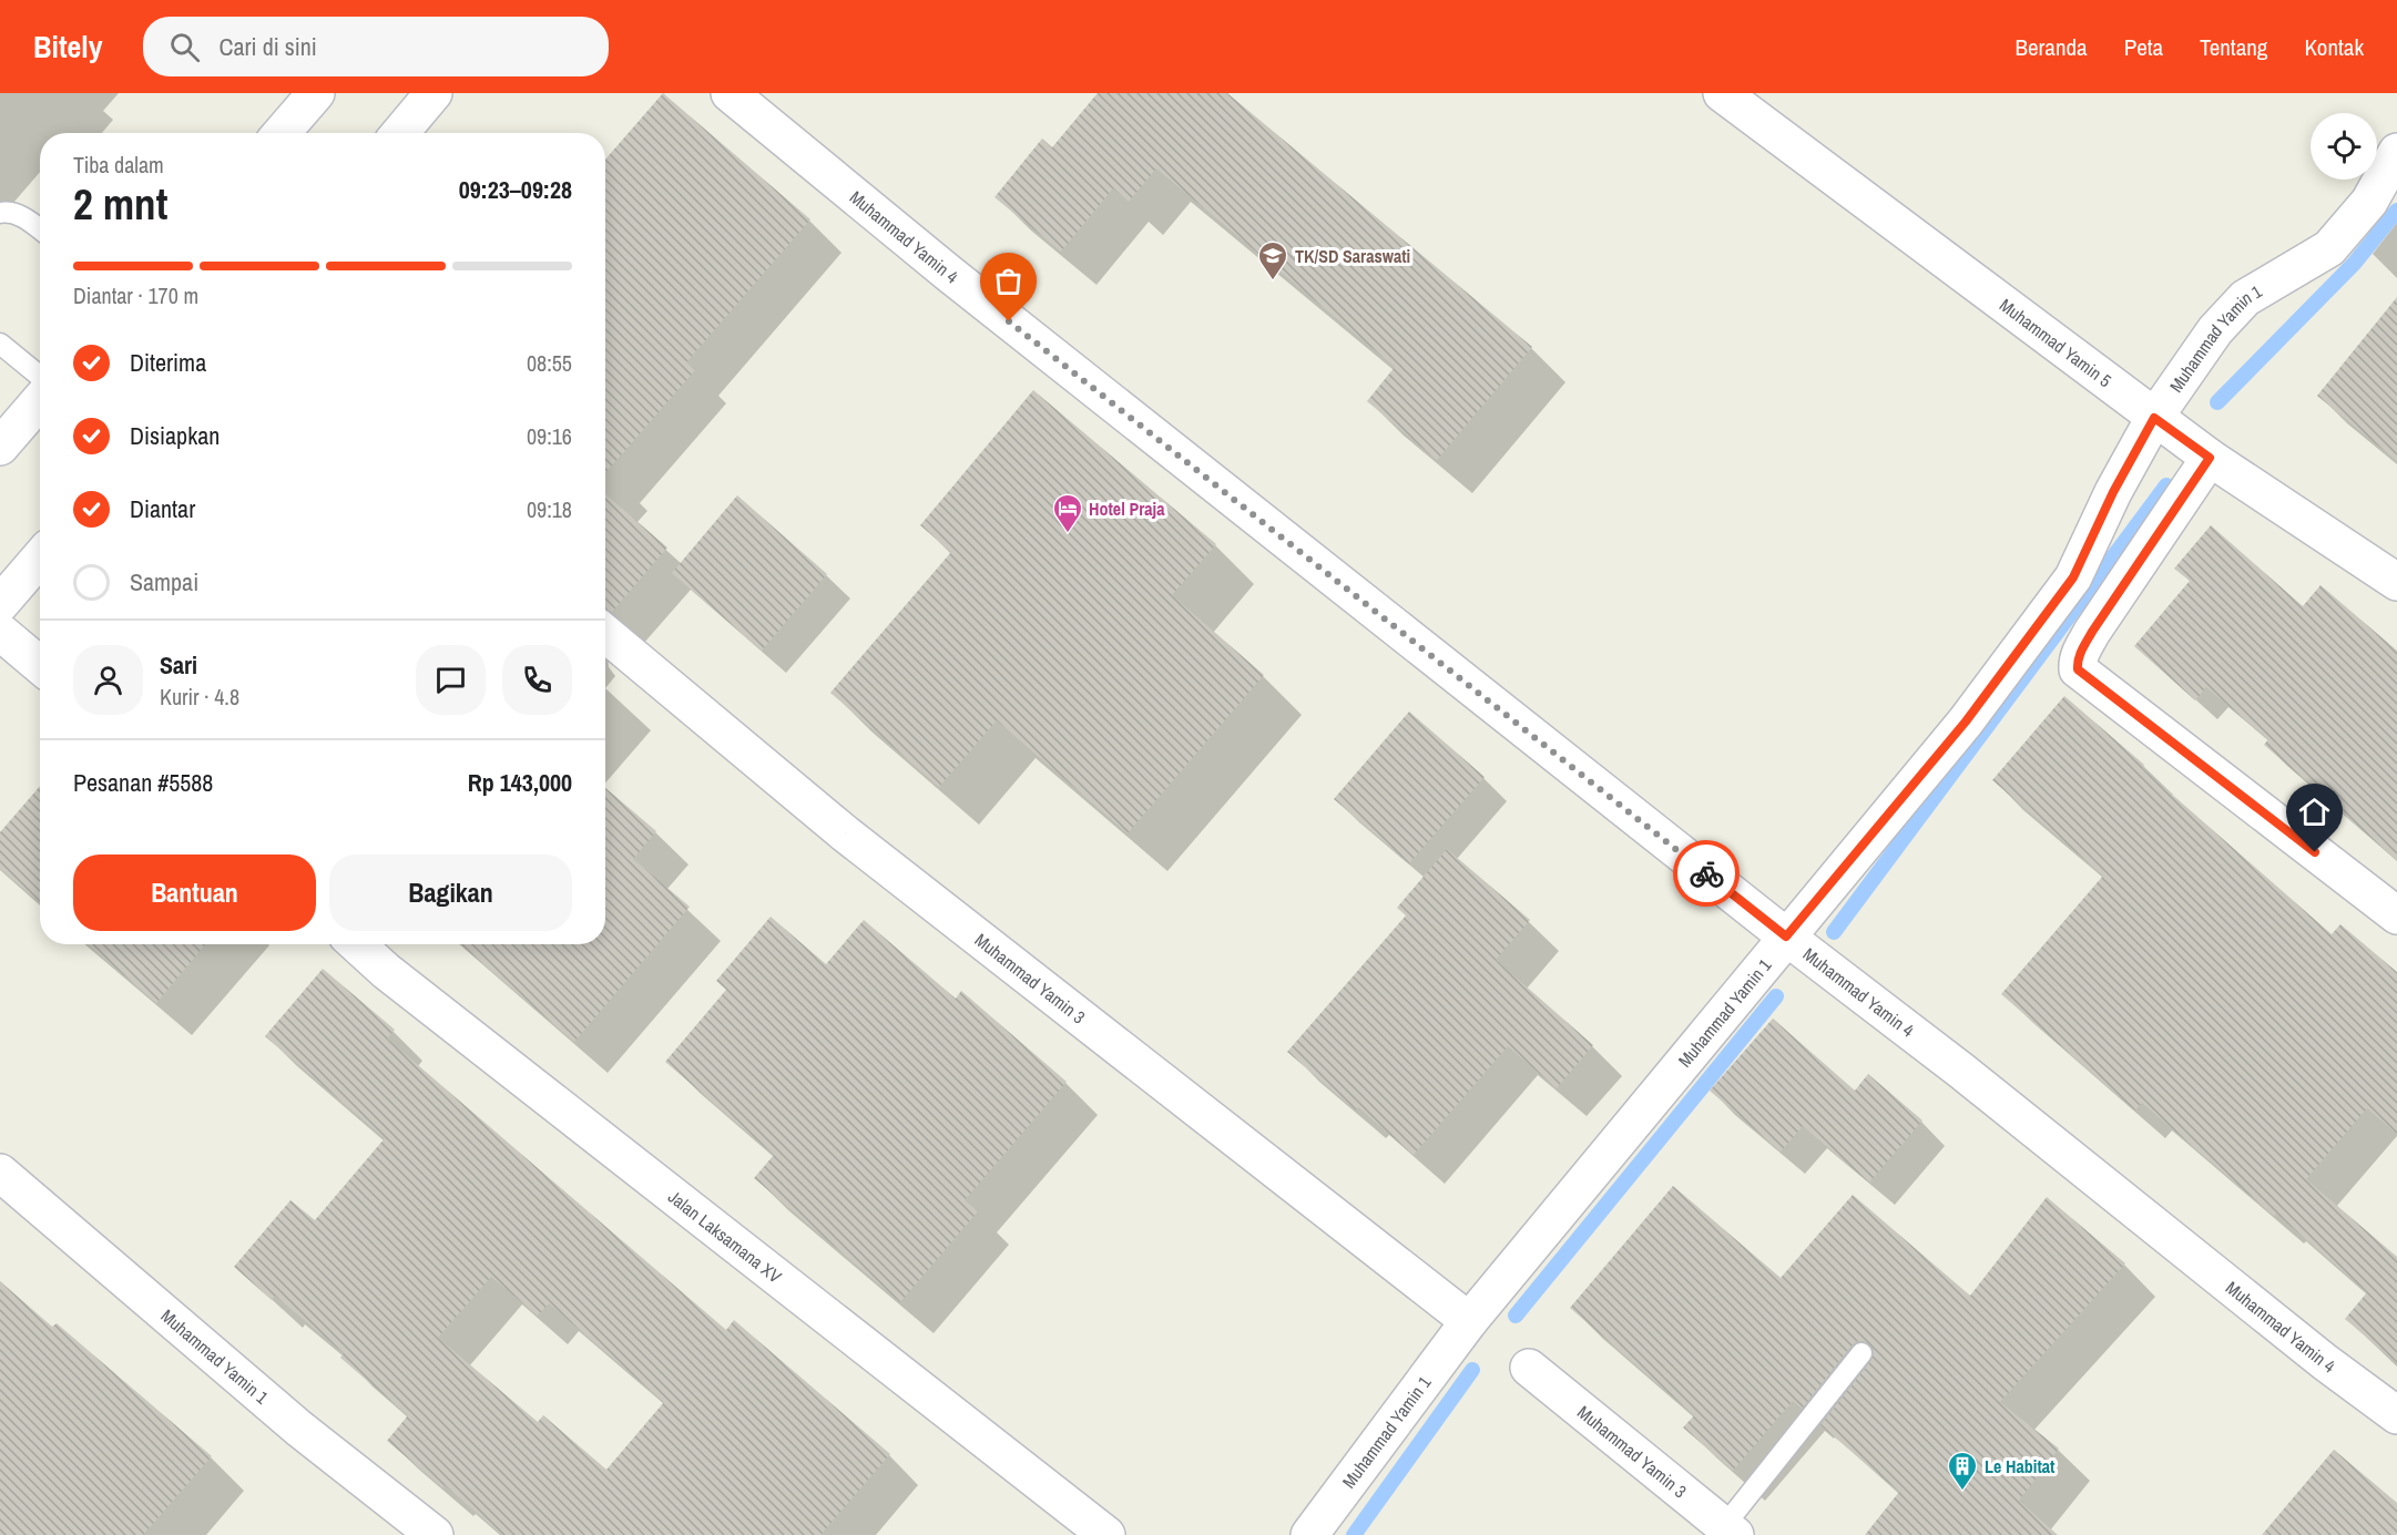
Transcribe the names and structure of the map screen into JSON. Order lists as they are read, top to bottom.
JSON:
{
  "streets": {
    "street": [
      "Muhammad Yamin 4",
      "Muhammad Yamin 1",
      "Muhammad Yamin 5",
      "Muhammad Yamin 3",
      "Jalan Laksamana XV"
    ]
  },
  "crossings": [
    ["Muhammad Yamin 4", "Muhammad Yamin 1"],
    ["Muhammad Yamin 1", "Muhammad Yamin 5"],
    ["Muhammad Yamin 1", "Muhammad Yamin 3"]
  ],
  "places": {
    "school or university": ["TK/SD Saraswati"],
    "hotel": ["Hotel Praja"],
    "building": ["Le Habitat"]
  },
  "page": {
    "header": "Bitely",
    "search": "Cari di sini",
    "nav": [
      "Beranda",
      "Peta",
      "Tentang",
      "Kontak"
    ],
    "heading": ["2 mnt", "Tiba dalam", "09:23–09:28"],
    "panel": [
      "Sari",
      "Kurir · 4.8",
      "Pesanan #5588",
      "Rp 143,000"
    ],
    "bar": "Diantar · 170 m",
    "list": [
      ["Diterima", "08:55"],
      ["Disiapkan", "09:16"],
      ["Diantar", "09:18"],
      "Sampai"
    ],
    "buttons": ["Bantuan", "Bagikan"]
  }
}
